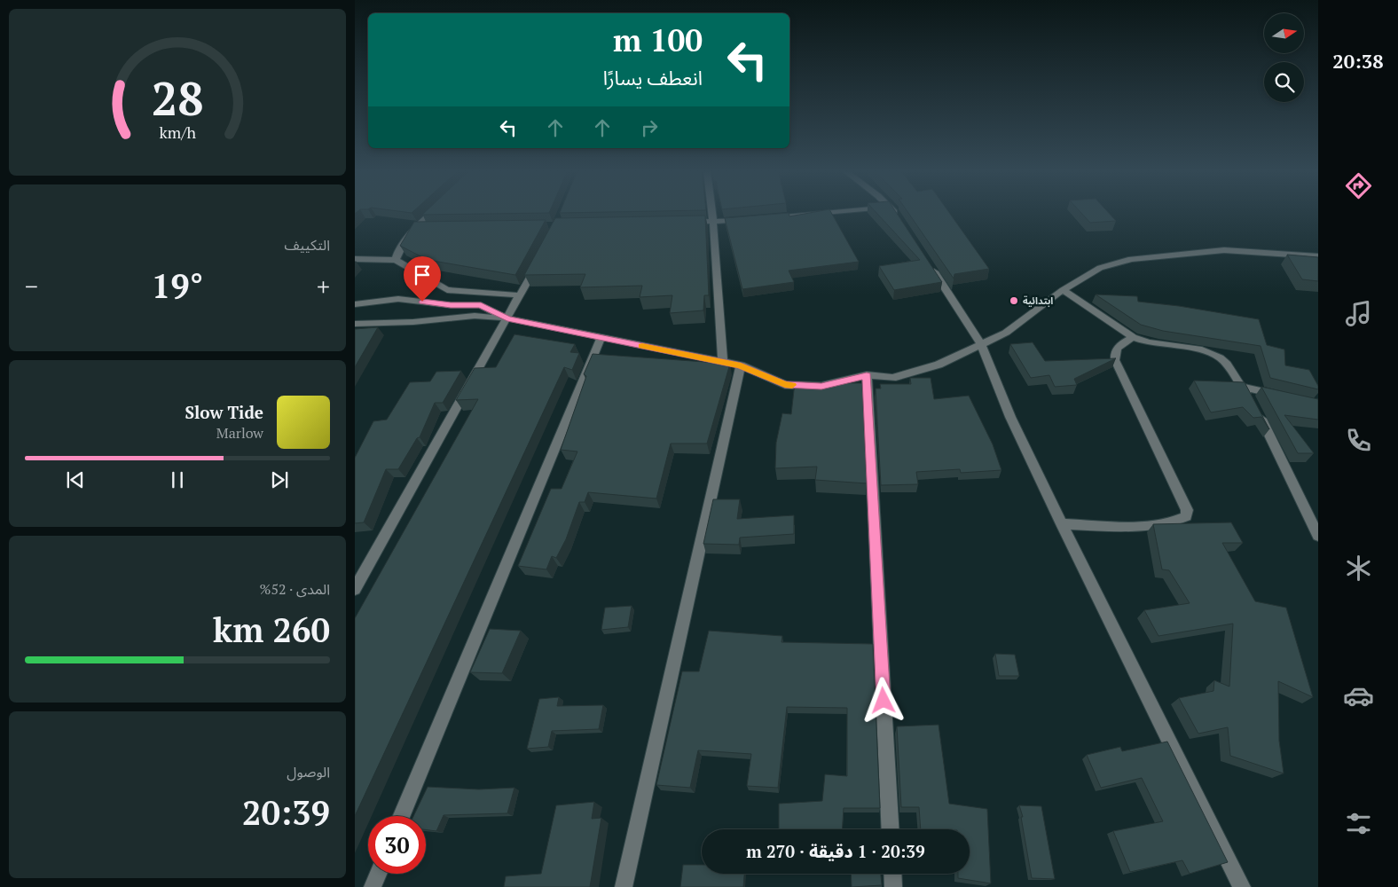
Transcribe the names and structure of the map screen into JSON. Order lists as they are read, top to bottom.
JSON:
{
  "places": ["ابتدائية"],
  "north": "right",
  "page": {
    "tabs": "20:38",
    "turn": ["100 m", "انعطف يسارًا"],
    "tile": [
      "التكييف",
      ["المدى · 52%", "260 km"],
      ["الوصول", "20:39"]
    ],
    "heat": ["−", "19°", "+"],
    "song": ["Slow Tide", "Marlow"],
    "limit": "30",
    "trip": "20:39 · 1 دقيقة · 270 m",
    "gauge": ["28", "km/h"]
  }
}
